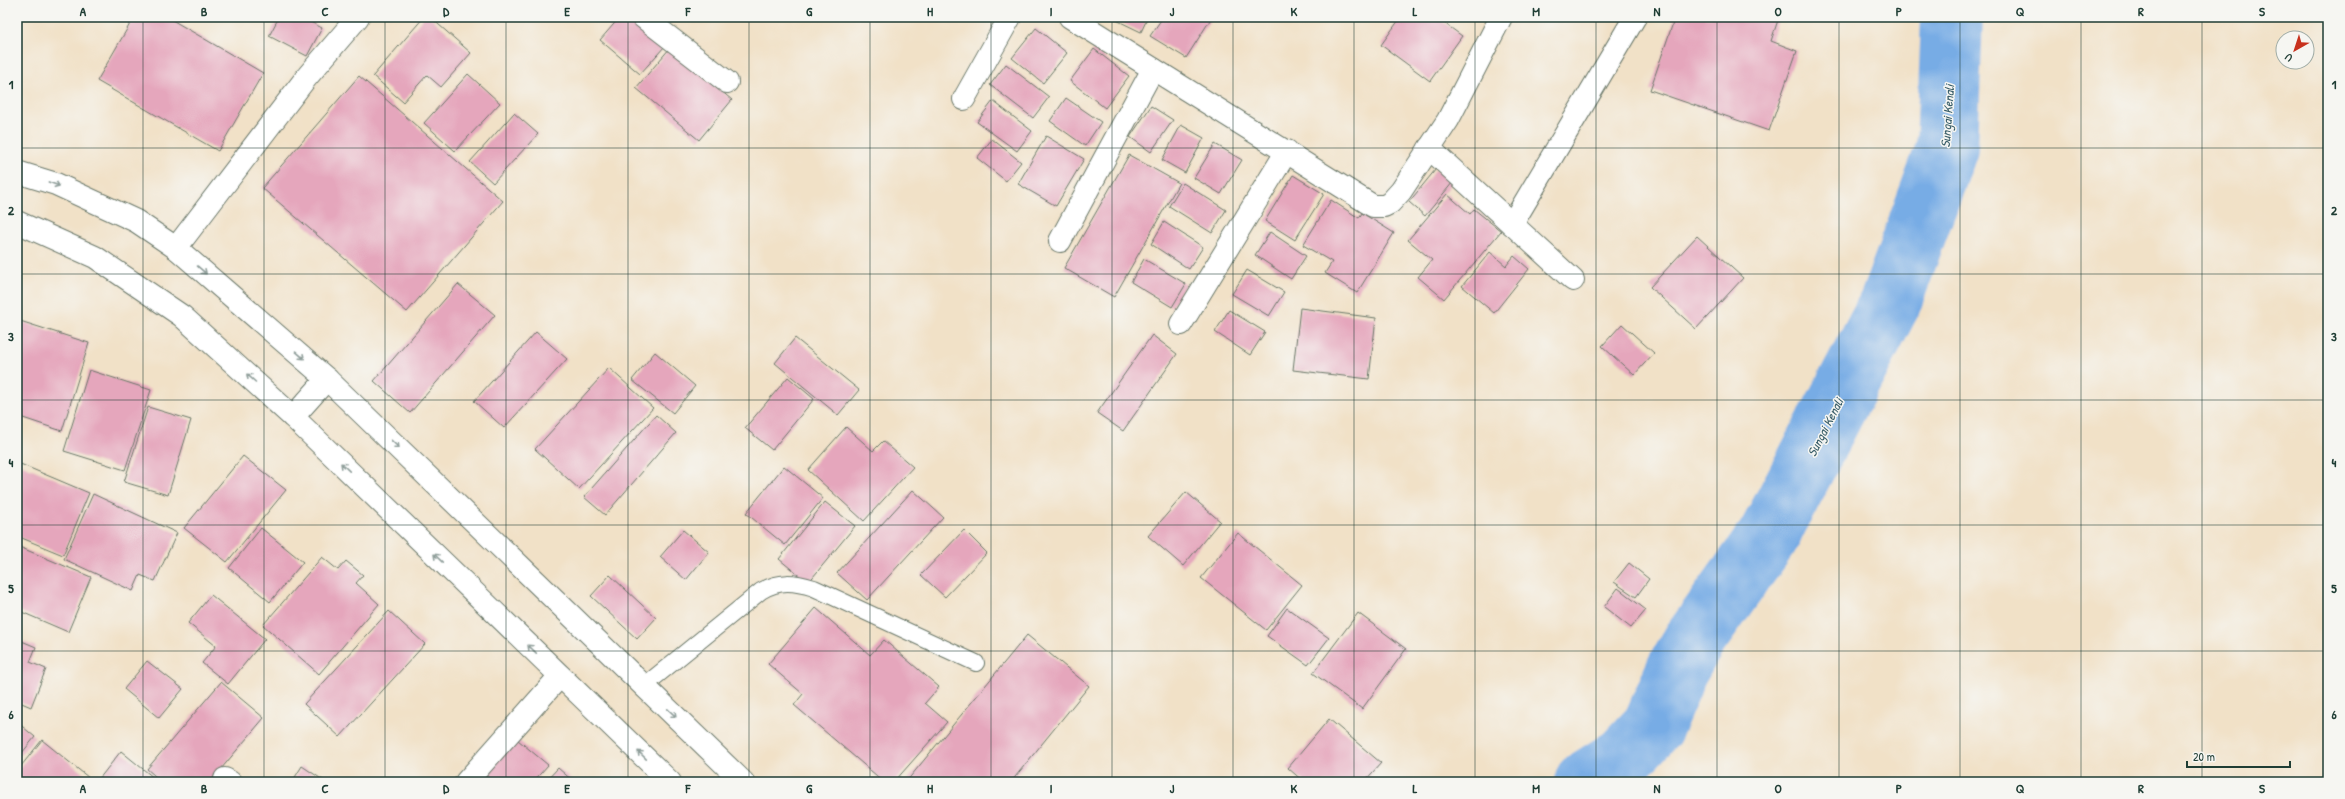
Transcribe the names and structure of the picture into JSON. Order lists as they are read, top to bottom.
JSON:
{
  "water": ["Sungai Kenali"],
  "scale_bar": "20 m",
  "north": "bottom left",
  "grid": {
    "columns": [
      "A",
      "B",
      "C",
      "D",
      "E",
      "F",
      "G",
      "H",
      "I",
      "J",
      "K",
      "L",
      "M",
      "N",
      "O",
      "P",
      "Q",
      "R",
      "S"
    ],
    "rows": [
      "1",
      "2",
      "3",
      "4",
      "5",
      "6"
    ]
  }
}
